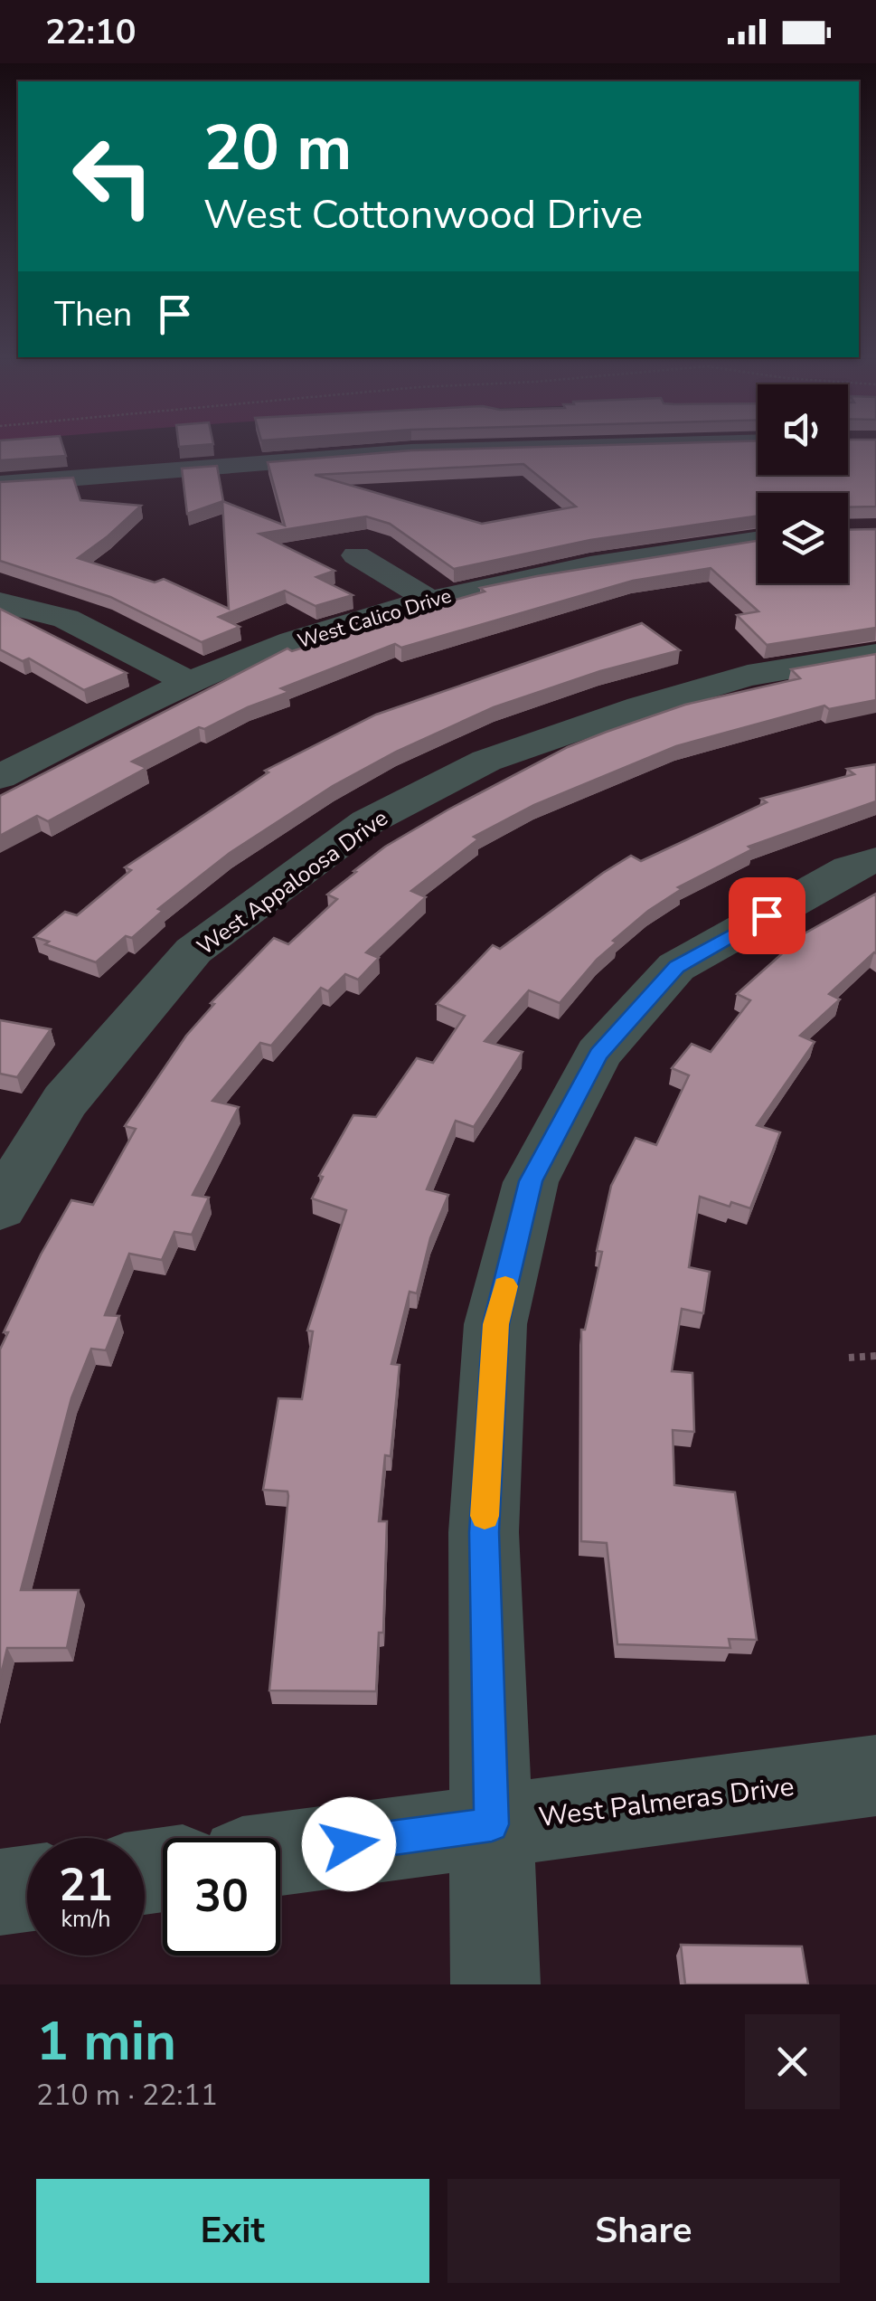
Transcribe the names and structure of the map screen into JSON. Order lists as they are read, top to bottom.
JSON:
{
  "streets": {
    "street": ["West Calico Drive", "West Appaloosa Drive", "West Palmeras Drive"]
  },
  "page": {
    "status": "22:10",
    "turn": ["20 m", "West Cottonwood Drive"],
    "then": "Then",
    "speed": "21 km/h",
    "limit": "30",
    "heading": ["1 min", "210 m · 22:11"],
    "buttons": ["Exit", "Share"]
  }
}
